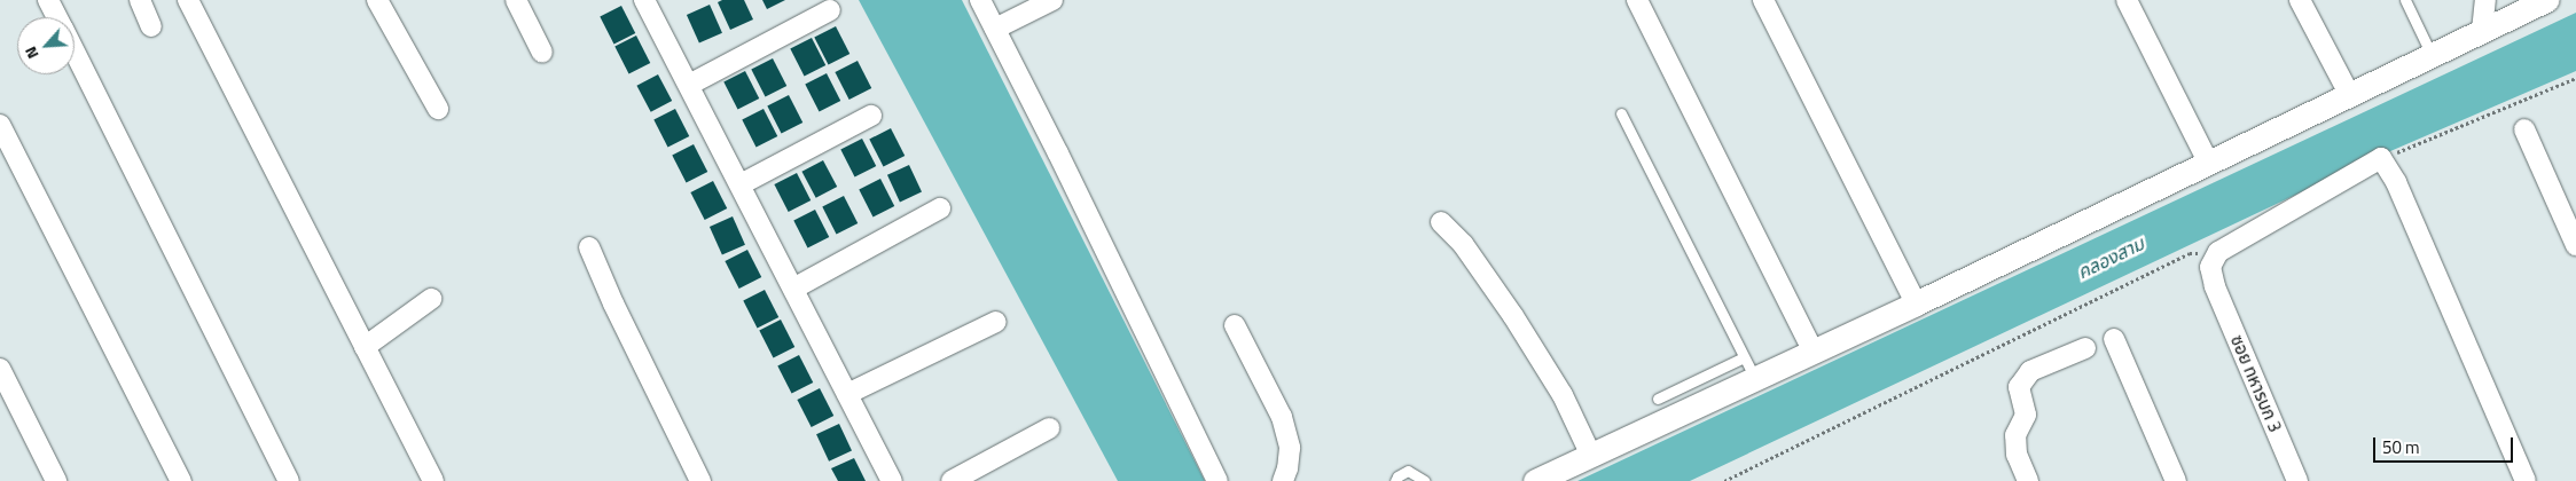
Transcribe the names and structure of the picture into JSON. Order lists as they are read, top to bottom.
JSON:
{
  "streets": {
    "street": ["ซอย ทหารบก 3"]
  },
  "water": ["คลองสาม"],
  "scale_bar": "50 m",
  "north": "bottom left"
}
